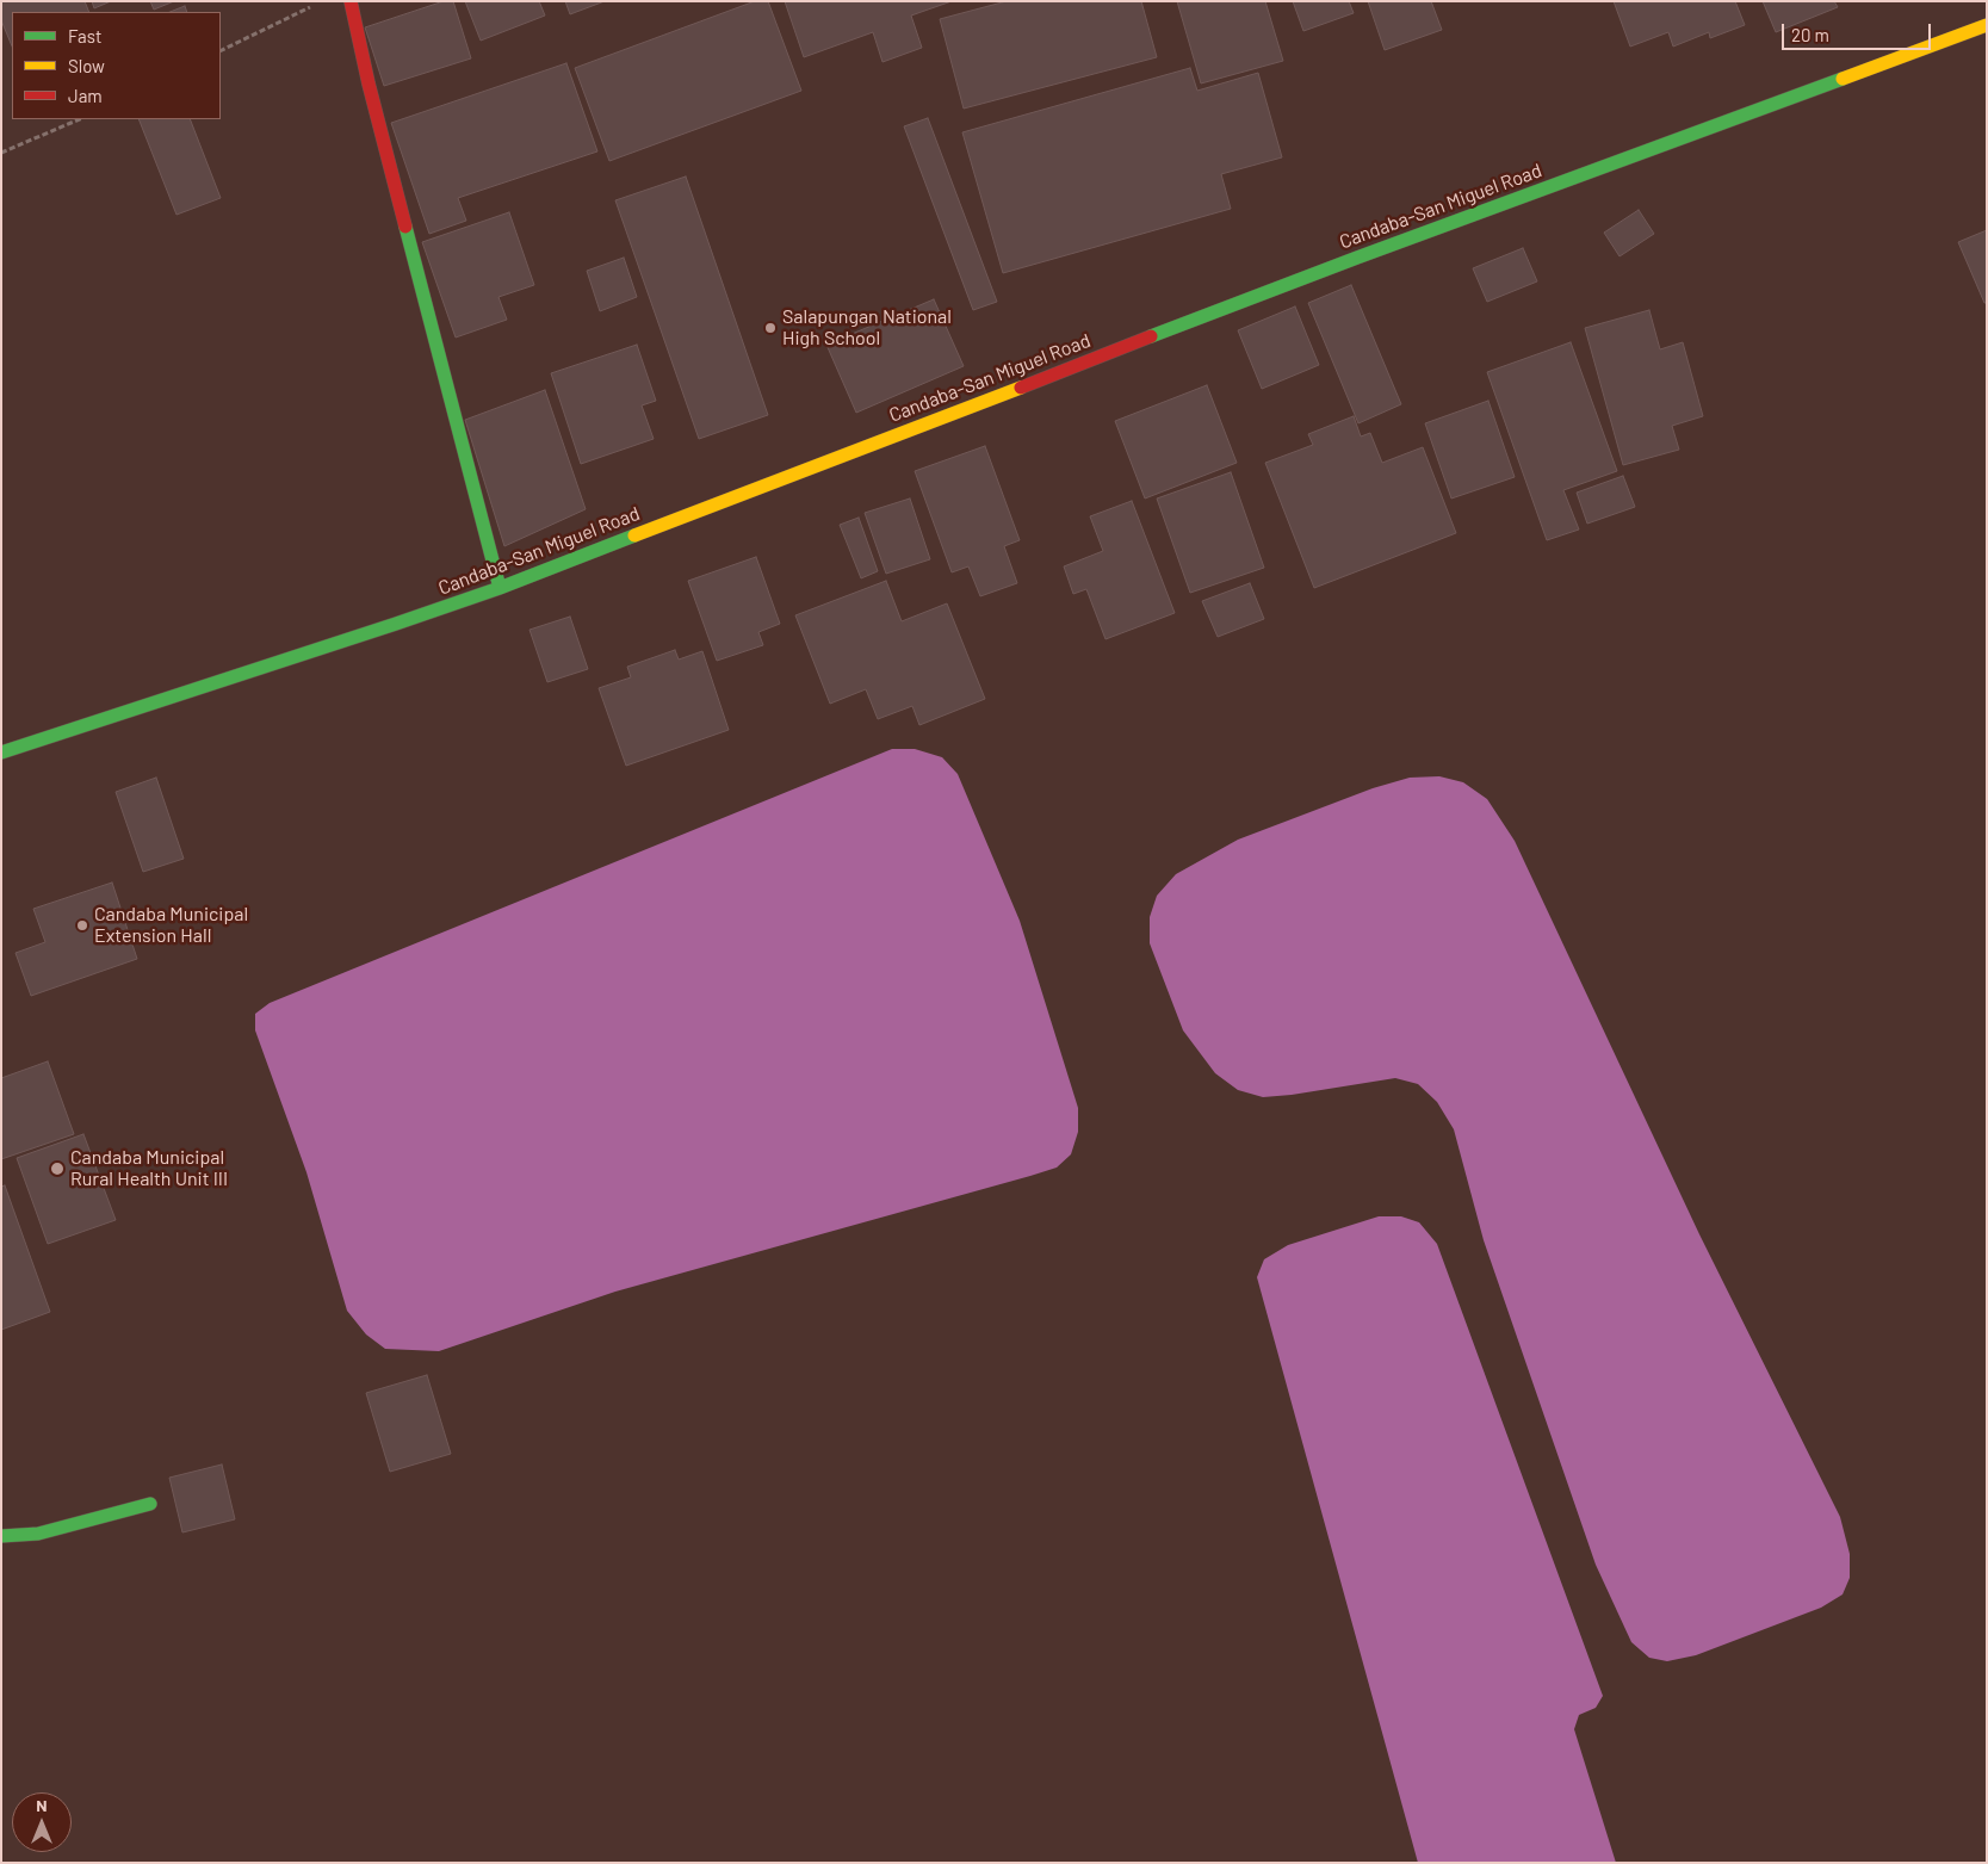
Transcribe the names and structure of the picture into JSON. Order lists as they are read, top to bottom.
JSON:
{
  "streets": {
    "main road": ["Candaba-San Miguel Road"]
  },
  "places": ["Salapungan National High School", "Candaba Municipal Extension Hall", "Candaba Municipal Rural Health Unit III"],
  "legend": ["Fast", "Slow", "Jam"],
  "scale_bar": "20 m",
  "north": "top"
}
